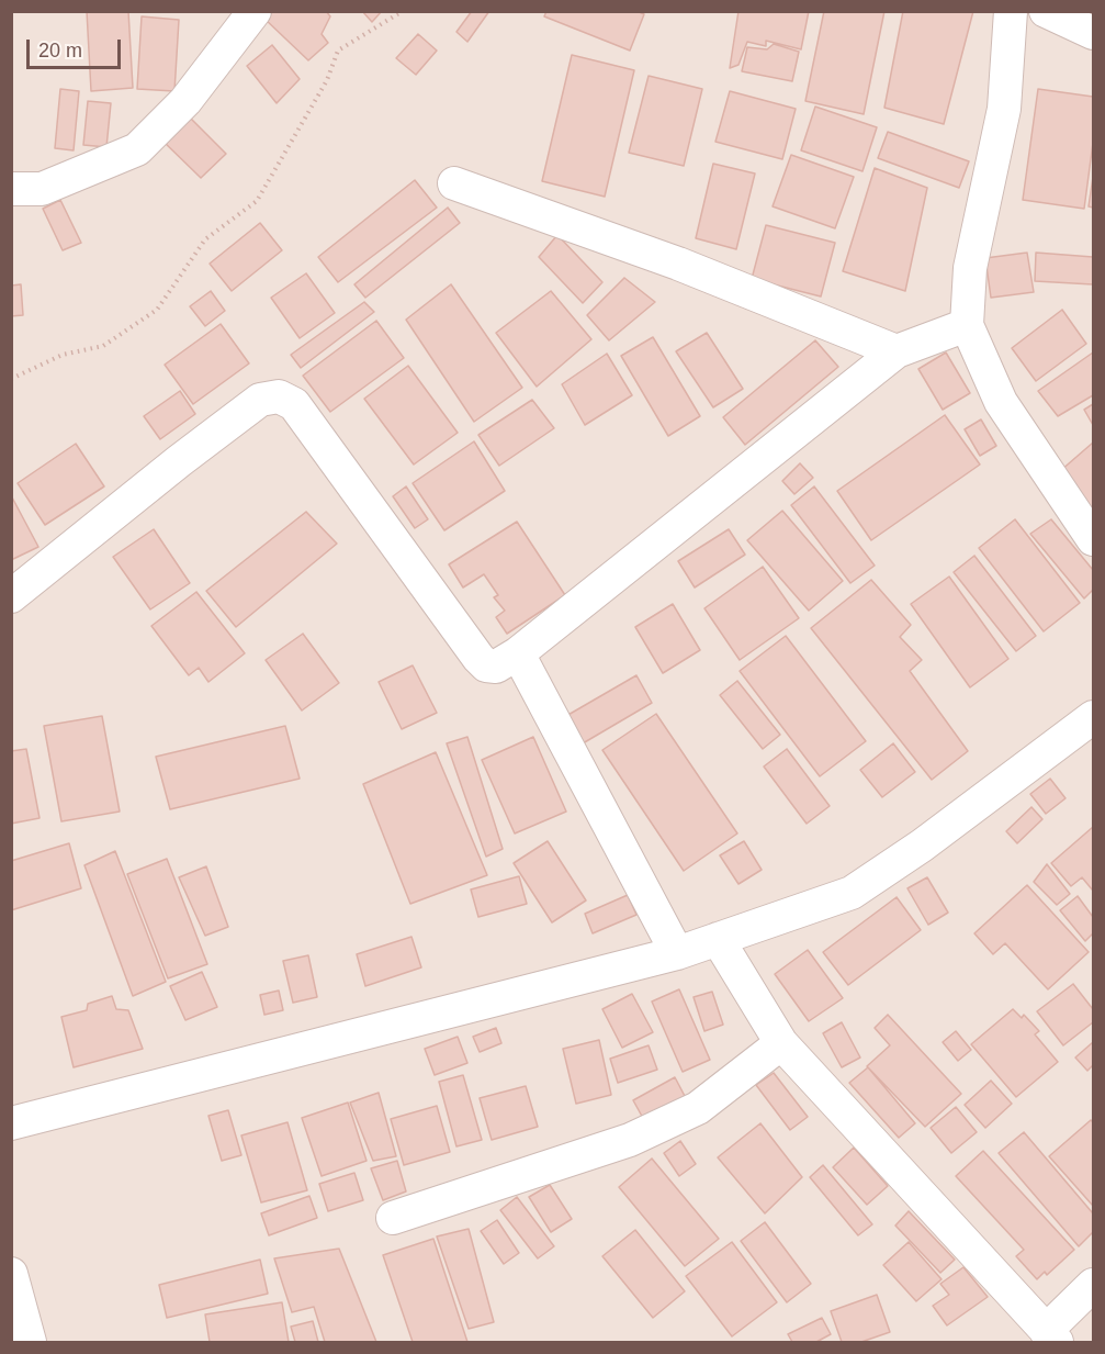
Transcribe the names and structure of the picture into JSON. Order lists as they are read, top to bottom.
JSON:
{
  "scale_bar": "20 m"
}
